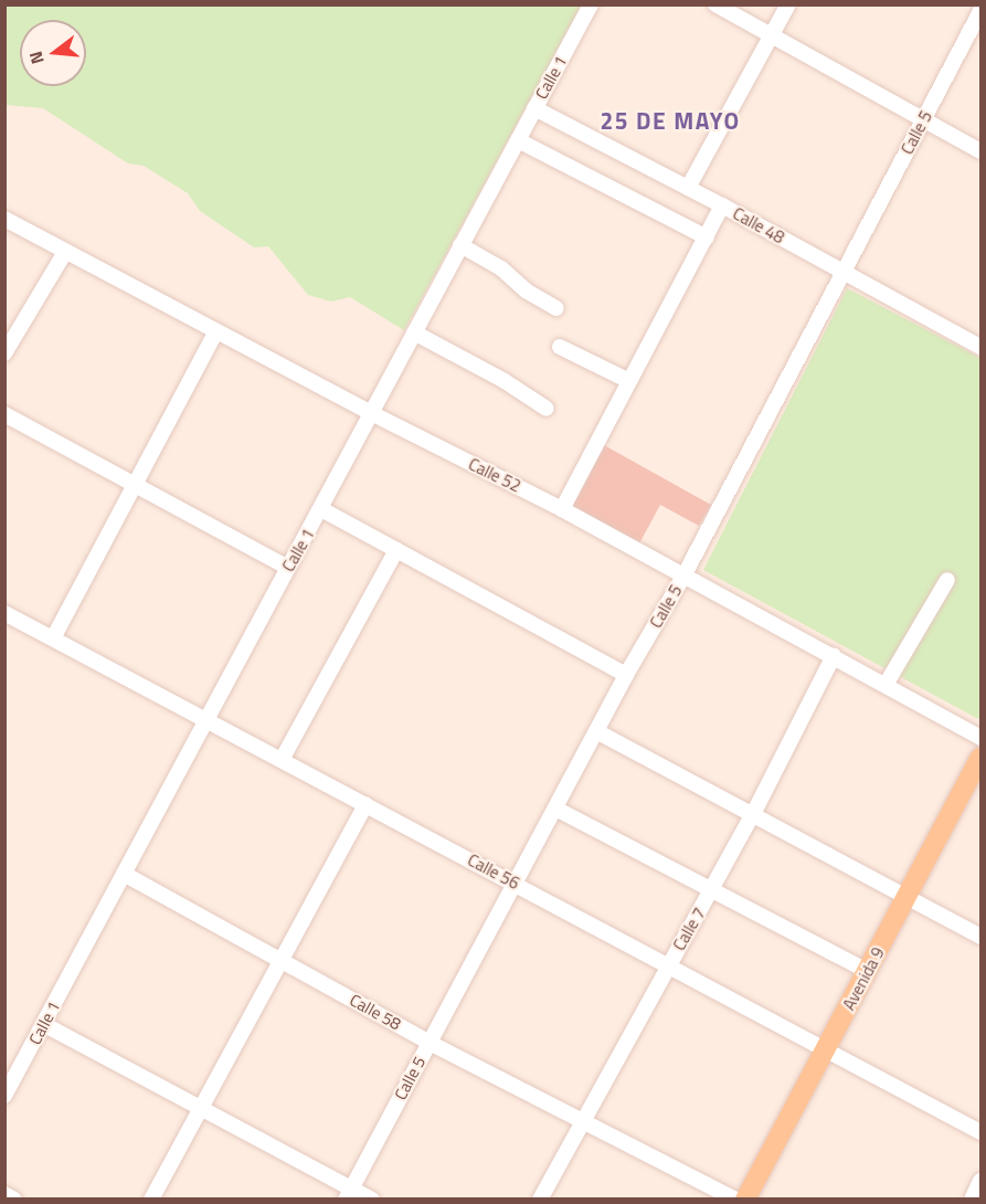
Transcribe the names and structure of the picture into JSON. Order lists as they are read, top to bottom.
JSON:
{
  "streets": {
    "main road": ["Avenida 9"],
    "street": [
      "Calle 1",
      "Calle 5",
      "Calle 48",
      "Calle 52",
      "Calle 56",
      "Calle 7",
      "Calle 58"
    ]
  },
  "crossings": [
    ["Calle 1", "Calle 48"],
    ["Calle 1", "Calle 52"],
    ["Calle 1", "Calle 56"],
    ["Calle 1", "Calle 58"],
    ["Calle 5", "Calle 48"],
    ["Calle 5", "Calle 52"],
    ["Calle 5", "Calle 56"],
    ["Calle 5", "Calle 58"],
    ["Calle 52", "Calle 7"],
    ["Calle 56", "Calle 7"],
    ["Calle 56", "Avenida 9"],
    ["Calle 7", "Calle 58"]
  ],
  "districts": ["25 DE MAYO"],
  "north": "left"
}
